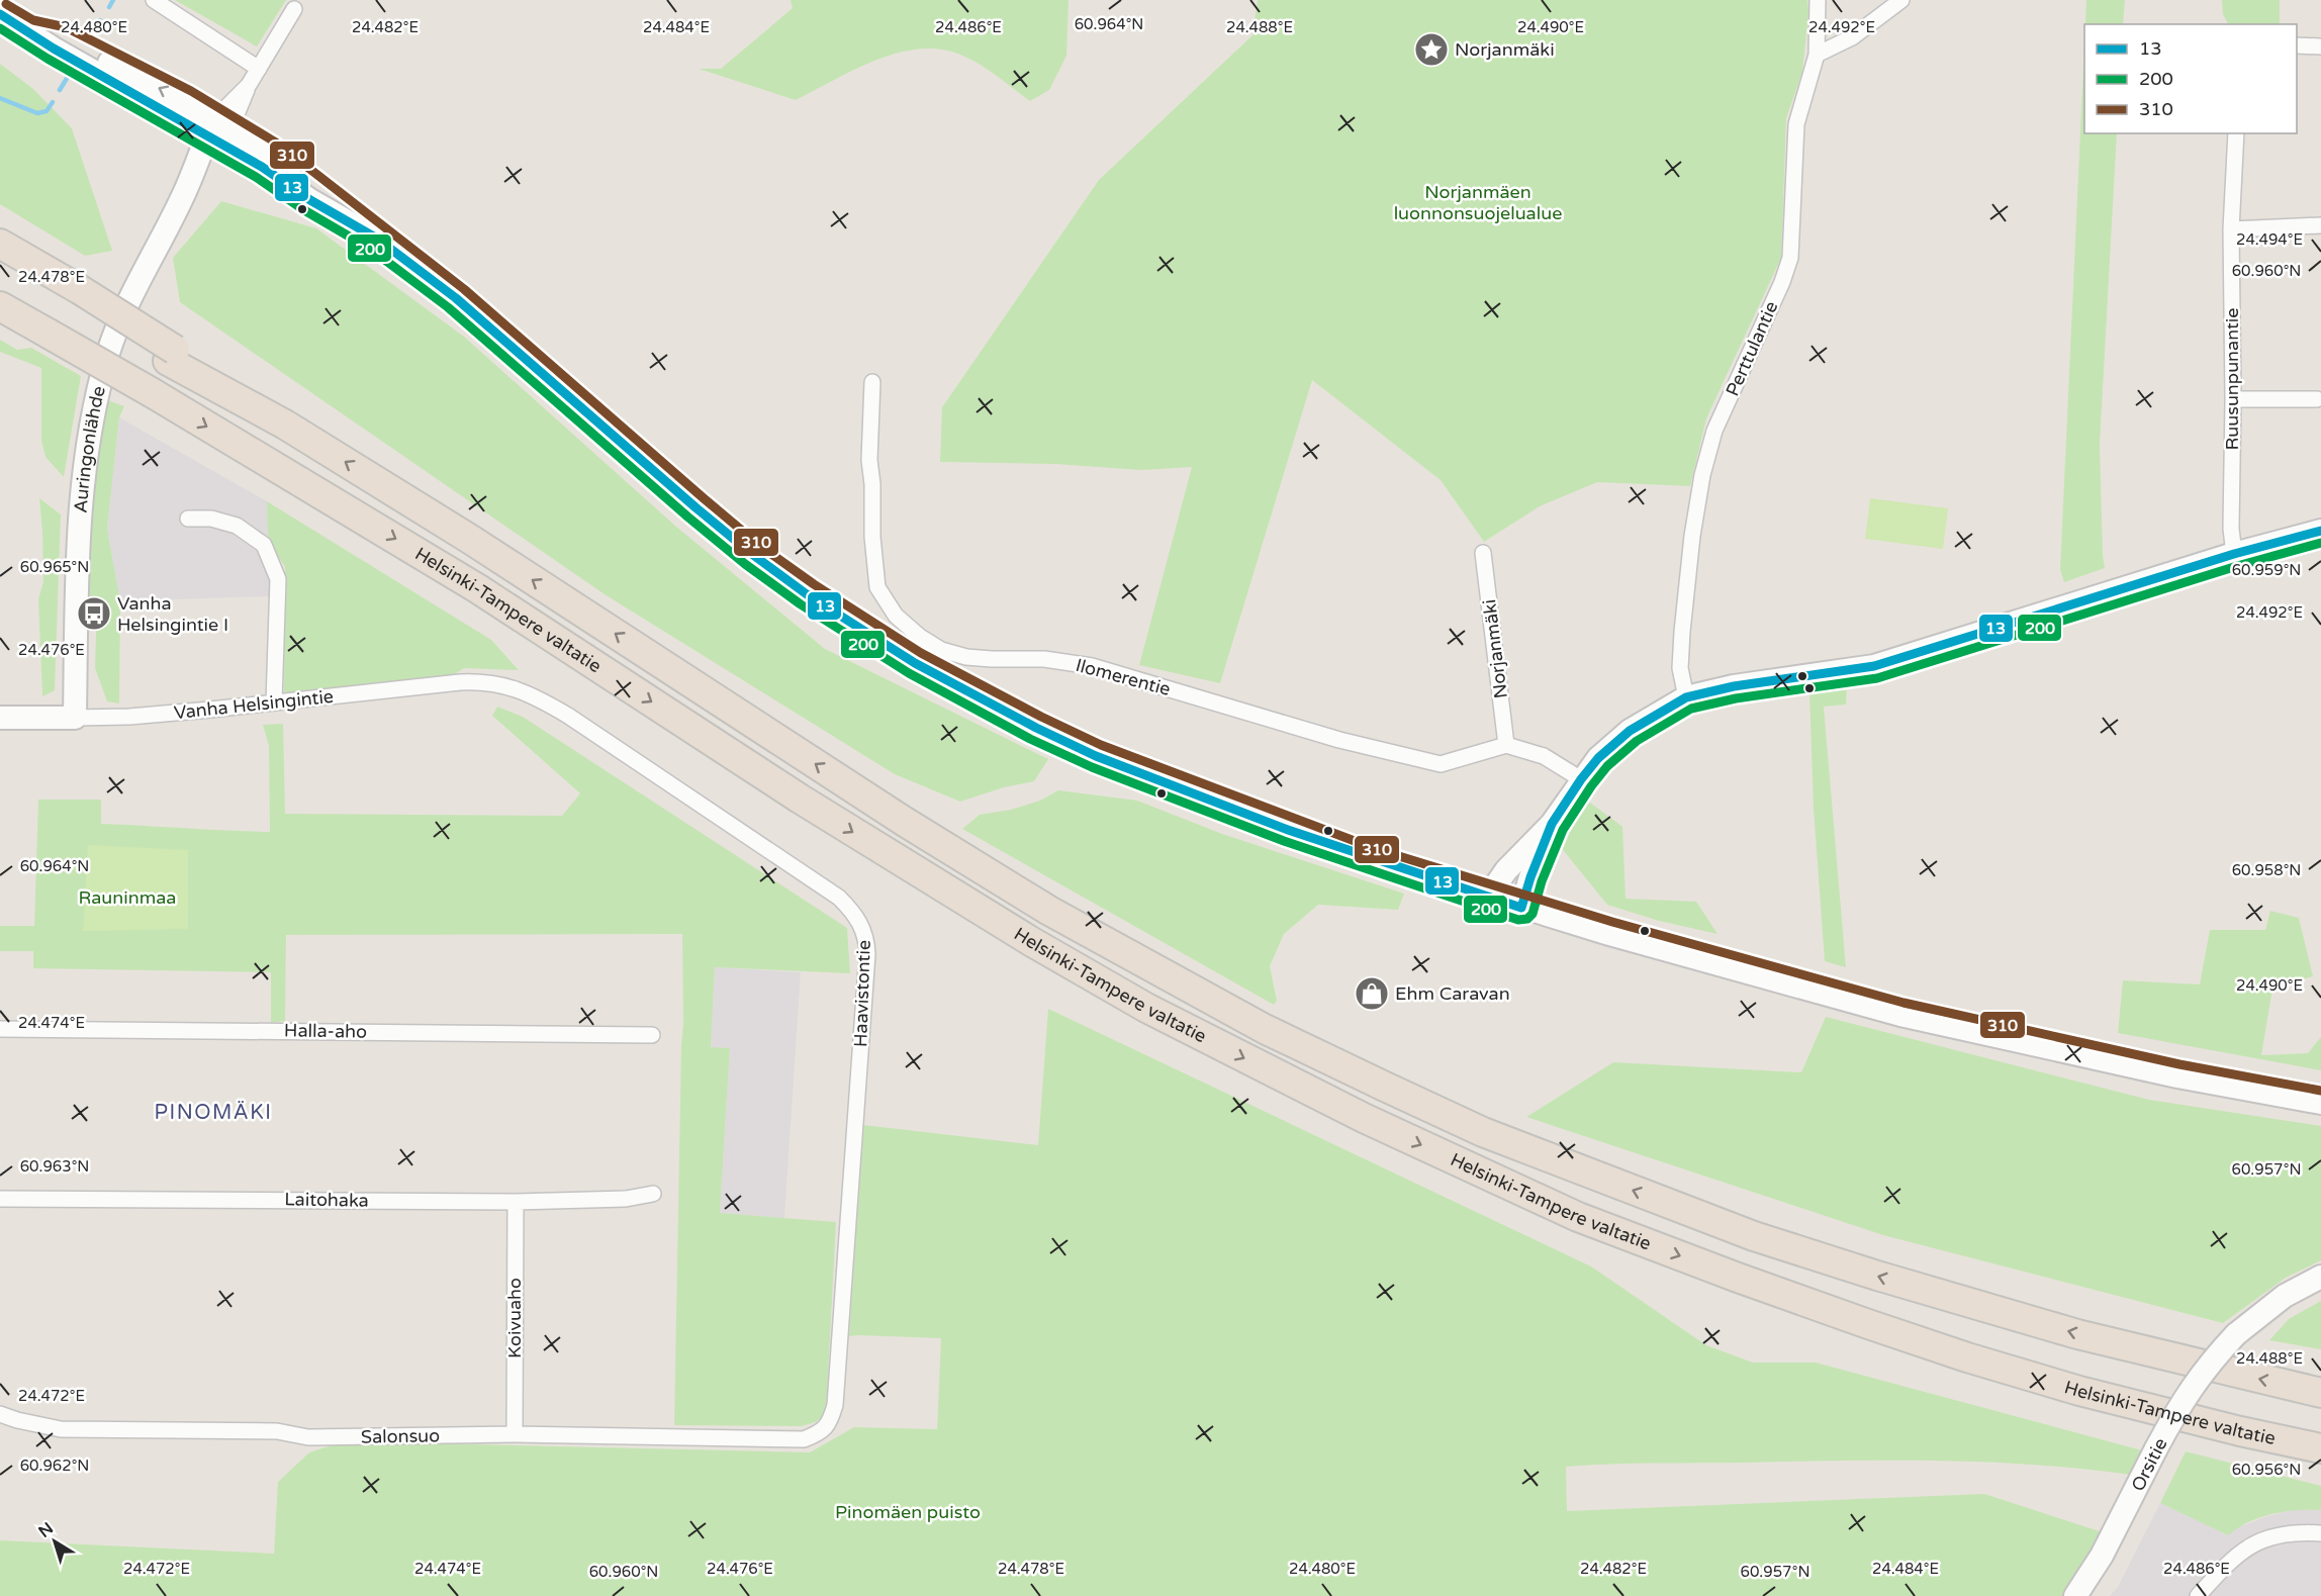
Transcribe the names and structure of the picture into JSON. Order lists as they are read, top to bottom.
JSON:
{
  "streets": {
    "highway": ["Helsinki-Tampere valtatie"],
    "main road": ["Auringonlähde", "Vanha Helsingintie", "Orsitie"],
    "street": [
      "Perttulantie",
      "Ruusunpunantie",
      "Norjanmäki",
      "Ilomerentie",
      "Haavistontie",
      "Halla-aho",
      "Laitohaka",
      "Koivuaho",
      "Salonsuo"
    ]
  },
  "crossings": [
    ["Auringonlähde", "Vanha Helsingintie"],
    ["Norjanmäki", "Ilomerentie"],
    ["Vanha Helsingintie", "Haavistontie"],
    ["Haavistontie", "Salonsuo"],
    ["Laitohaka", "Koivuaho"],
    ["Koivuaho", "Salonsuo"]
  ],
  "districts": ["PINOMÄKI"],
  "parks": ["Norjanmäen luonnonsuojelualue", "Rauninmaa", "Pinomäen puisto"],
  "places": {
    "place": ["Norjanmäki"],
    "bus stop": ["Vanha Helsingintie I"],
    "shop": ["Ehm Caravan"]
  },
  "lines": ["transit line 310", "transit line 13", "transit line 200"],
  "legend": ["13", "200", "310"],
  "north": "top left",
  "coordinates": [
    "60.964°N",
    "24.490°E",
    "24.480°E",
    "24.482°E",
    "24.484°E",
    "24.486°E",
    "24.488°E",
    "24.492°E",
    "24.494°E",
    "60.960°N",
    "24.478°E",
    "60.965°N",
    "60.959°N",
    "24.476°E",
    "60.958°N",
    "24.474°E",
    "60.963°N",
    "60.957°N",
    "24.472°E",
    "60.962°N",
    "60.956°N"
  ]
}
